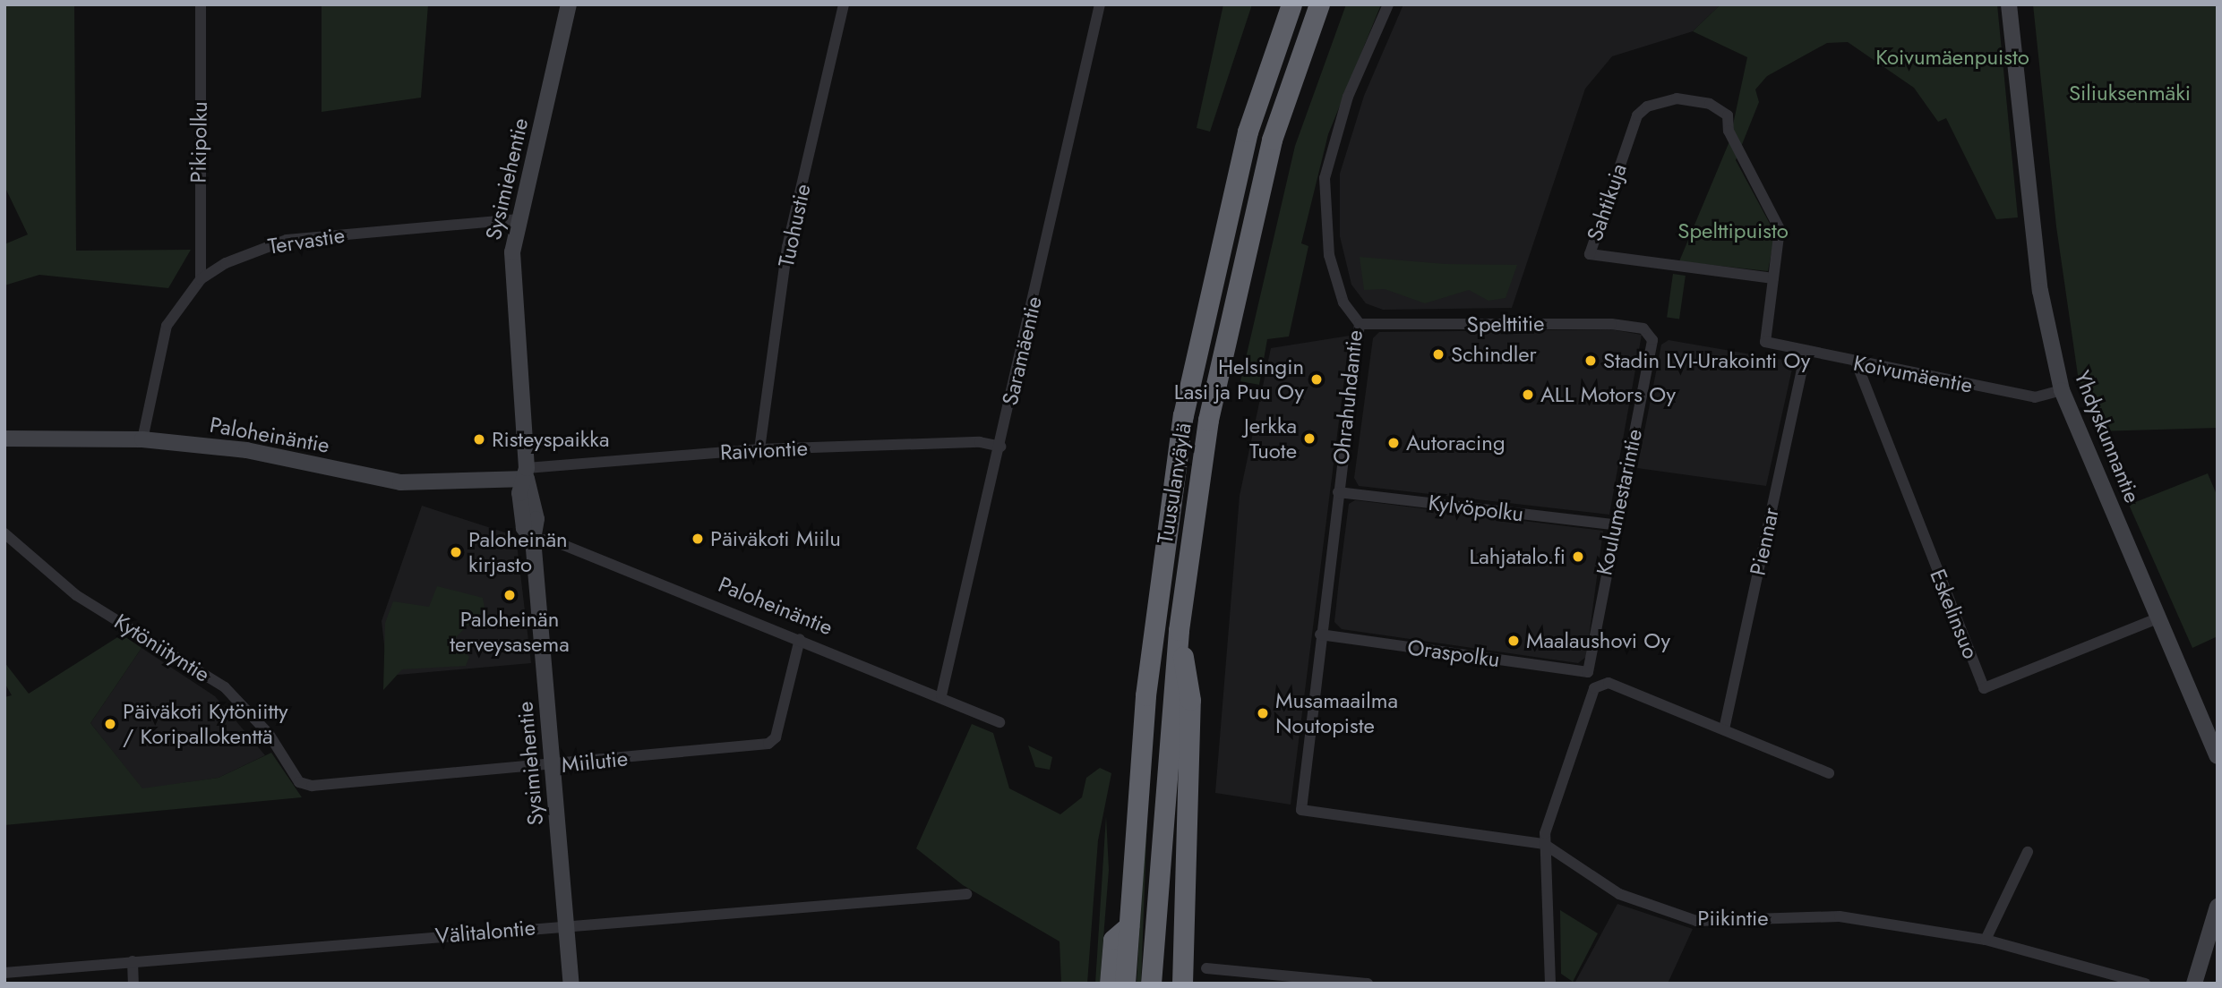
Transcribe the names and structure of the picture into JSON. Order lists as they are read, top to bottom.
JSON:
{
  "streets": {
    "highway": ["Tuusulanväylä"],
    "street": [
      "Pikipolku",
      "Sysimiehentie",
      "Sahtikuja",
      "Tuohustie",
      "Tervastie",
      "Spelttitie",
      "Saramäentie",
      "Koivumäentie",
      "Ohrahuhdantie",
      "Paloheinäntie",
      "Yhdyskunnantie",
      "Raiviontie",
      "Koulumestarintie",
      "Kylvöpolku",
      "Piennar",
      "Eskelinsuo",
      "Kytöniityntie",
      "Oraspolku",
      "Miilutie",
      "Piikintie",
      "Välitalontie"
    ]
  },
  "crossings": [
    ["Pikipolku", "Tervastie"],
    ["Sysimiehentie", "Tervastie"],
    ["Sysimiehentie", "Paloheinäntie"],
    ["Sysimiehentie", "Raiviontie"],
    ["Sysimiehentie", "Miilutie"],
    ["Sysimiehentie", "Välitalontie"],
    ["Sahtikuja", "Koivumäentie"],
    ["Tuohustie", "Raiviontie"],
    ["Tervastie", "Paloheinäntie"],
    ["Spelttitie", "Ohrahuhdantie"],
    ["Spelttitie", "Koulumestarintie"],
    ["Saramäentie", "Paloheinäntie"],
    ["Saramäentie", "Raiviontie"],
    ["Koivumäentie", "Yhdyskunnantie"],
    ["Koivumäentie", "Piennar"],
    ["Koivumäentie", "Eskelinsuo"],
    ["Ohrahuhdantie", "Kylvöpolku"],
    ["Ohrahuhdantie", "Oraspolku"],
    ["Ohrahuhdantie", "Piikintie"],
    ["Paloheinäntie", "Raiviontie"],
    ["Paloheinäntie", "Miilutie"],
    ["Yhdyskunnantie", "Eskelinsuo"],
    ["Koulumestarintie", "Kylvöpolku"],
    ["Koulumestarintie", "Oraspolku"],
    ["Kytöniityntie", "Miilutie"]
  ],
  "parks": ["Koivumäenpuisto", "Siliuksenmäki", "Spelttipuisto"],
  "places": [
    "Schindler",
    "Stadin LVI-Urakointi Oy",
    "Helsingin Lasi ja Puu Oy",
    "ALL Motors Oy",
    "Jerkka Tuote",
    "Risteyspaikka",
    "Autoracing",
    "Päiväkoti Miilu",
    "Paloheinän kirjasto",
    "Lahjatalo.fi",
    "Paloheinän terveysasema",
    "Maalaushovi Oy",
    "Musamaailma Noutopiste",
    "Päiväkoti Kytöniitty / Koripallokenttä"
  ]
}
